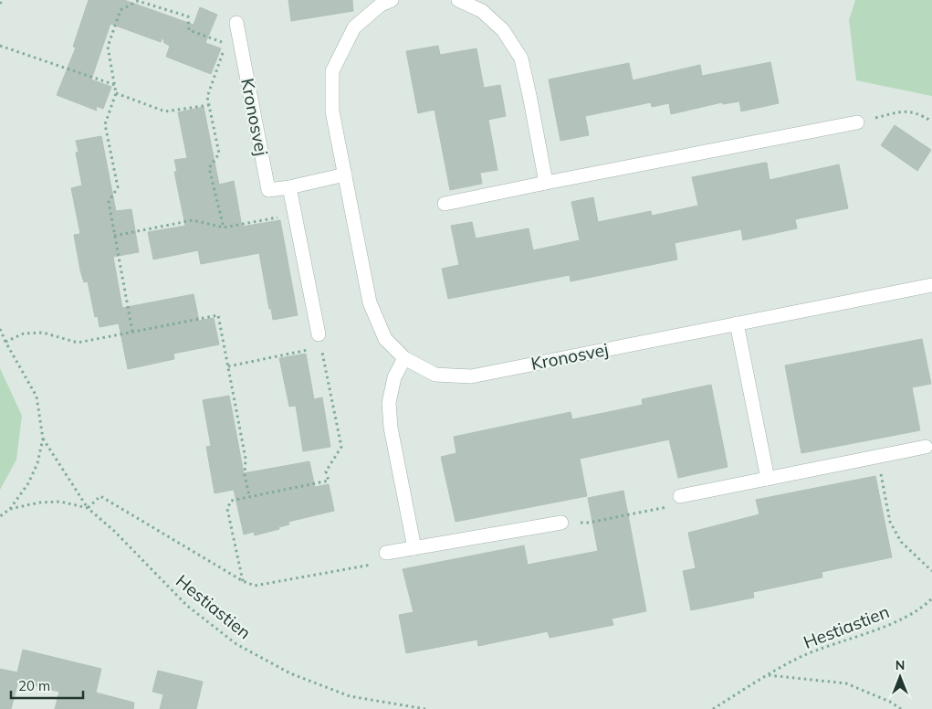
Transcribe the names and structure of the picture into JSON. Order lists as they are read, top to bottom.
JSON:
{
  "streets": {
    "street": ["Kronosvej"],
    "path": ["Hestiastien"]
  },
  "scale_bar": "20 m",
  "north": "top"
}
